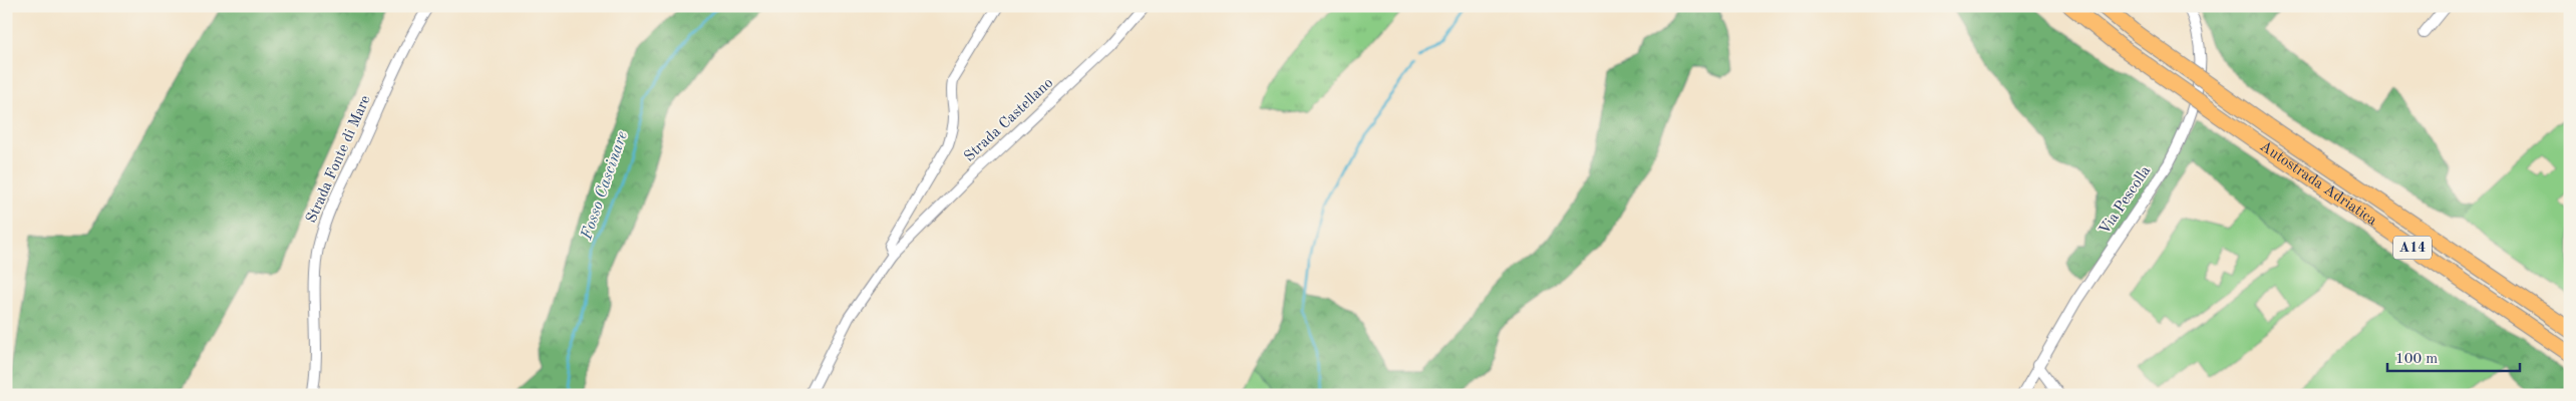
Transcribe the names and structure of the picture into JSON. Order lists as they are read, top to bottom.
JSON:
{
  "streets": {
    "highway": ["Autostrada Adriatica", "A14"],
    "street": ["Strada Castellano", "Strada Fonte di Mare", "Via Pescolla"]
  },
  "water": ["Fosso Cascinare"],
  "scale_bar": "100 m"
}
